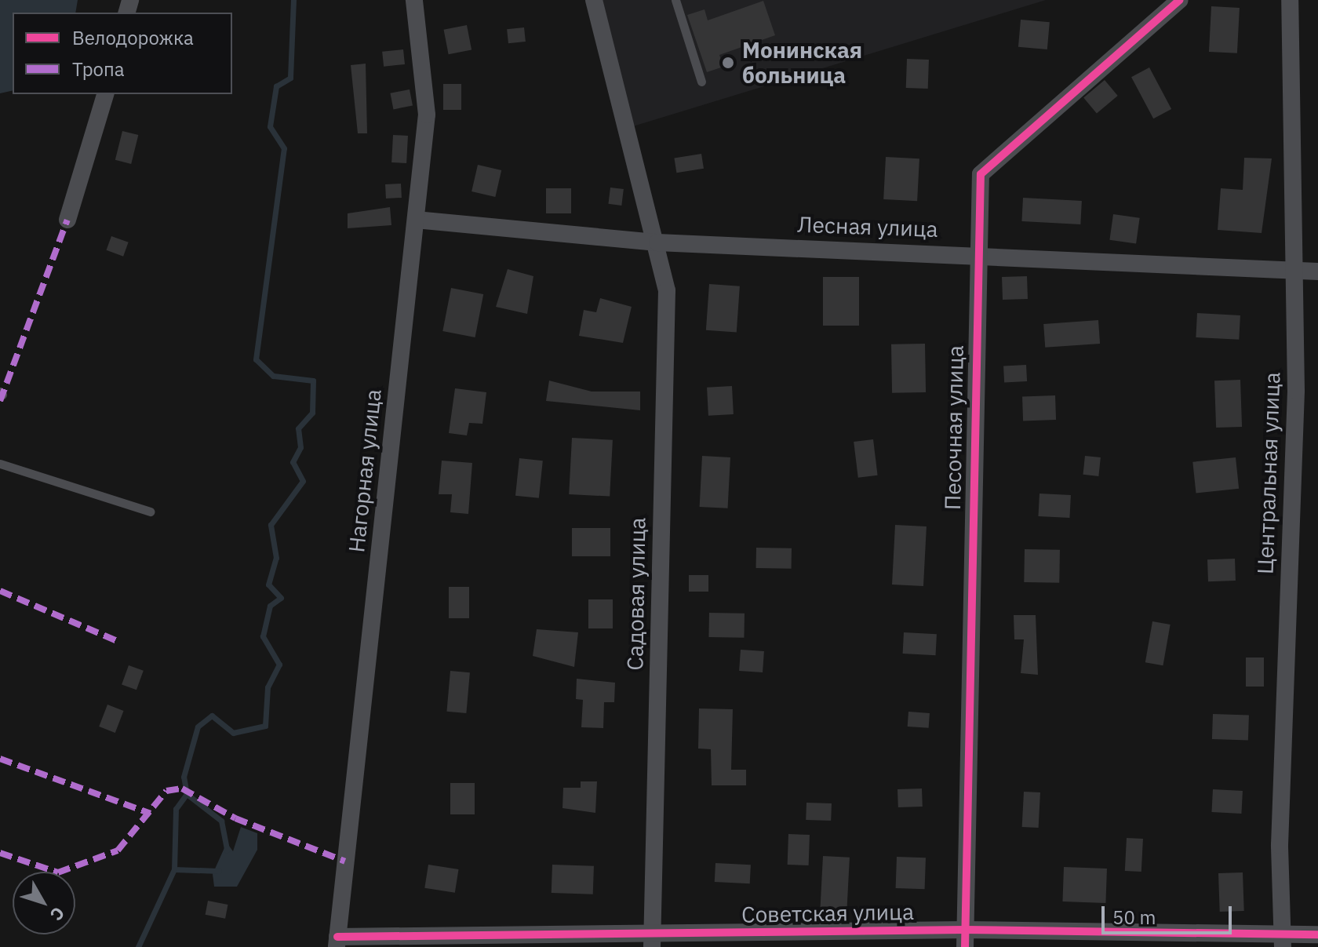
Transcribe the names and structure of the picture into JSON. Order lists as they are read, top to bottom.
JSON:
{
  "streets": {
    "street": [
      "Лесная улица",
      "Песочная улица",
      "Нагорная улица",
      "Центральная улица",
      "Садовая улица",
      "Советская улица"
    ]
  },
  "crossings": [
    ["Лесная улица", "Песочная улица"],
    ["Лесная улица", "Нагорная улица"],
    ["Лесная улица", "Центральная улица"],
    ["Лесная улица", "Садовая улица"],
    ["Песочная улица", "Советская улица"],
    ["Нагорная улица", "Советская улица"],
    ["Центральная улица", "Советская улица"],
    ["Садовая улица", "Советская улица"]
  ],
  "places": ["Монинская больница"],
  "legend": ["Велодорожка", "Тропа"],
  "scale_bar": "50 m",
  "north": "bottom right"
}
